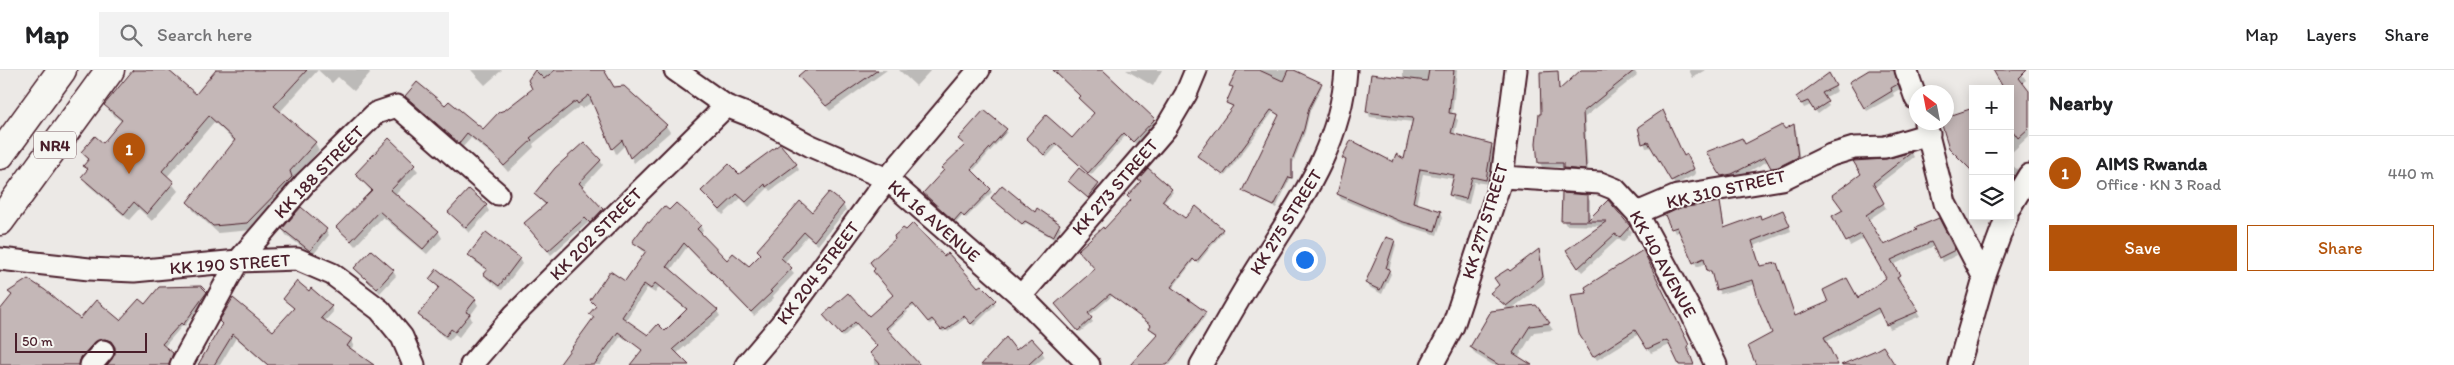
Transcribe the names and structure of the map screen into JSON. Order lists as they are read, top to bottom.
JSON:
{
  "streets": {
    "highway": ["NR4"],
    "street": [
      "KK 188 STREET",
      "KK 273 STREET",
      "KK 310 STREET",
      "KK 16 AVENUE",
      "KK 277 STREET",
      "KK 275 STREET",
      "KK 202 STREET",
      "KK 190 STREET",
      "KK 40 AVENUE",
      "KK 204 STREET"
    ]
  },
  "crossings": [
    ["KK 188 STREET", "KK 190 STREET"],
    ["KK 273 STREET", "KK 16 AVENUE"],
    ["KK 310 STREET", "KK 40 AVENUE"],
    ["KK 16 AVENUE", "KK 202 STREET"],
    ["KK 16 AVENUE", "KK 204 STREET"],
    ["KK 277 STREET", "KK 40 AVENUE"]
  ],
  "scale_bar": "50 m",
  "north": "top left",
  "page": {
    "header": "Map",
    "search": "Search here",
    "nav": ["Map", "Layers", "Share"],
    "heading": "Nearby",
    "map_buttons": ["+", "−"],
    "pins": "1",
    "list": [
      {
        "mark": "1",
        "name": "AIMS Rwanda",
        "note": "Office · KN 3 Road",
        "value": "440 m"
      }
    ],
    "buttons": ["Save", "Share"],
    "scale": "50 m"
  }
}
